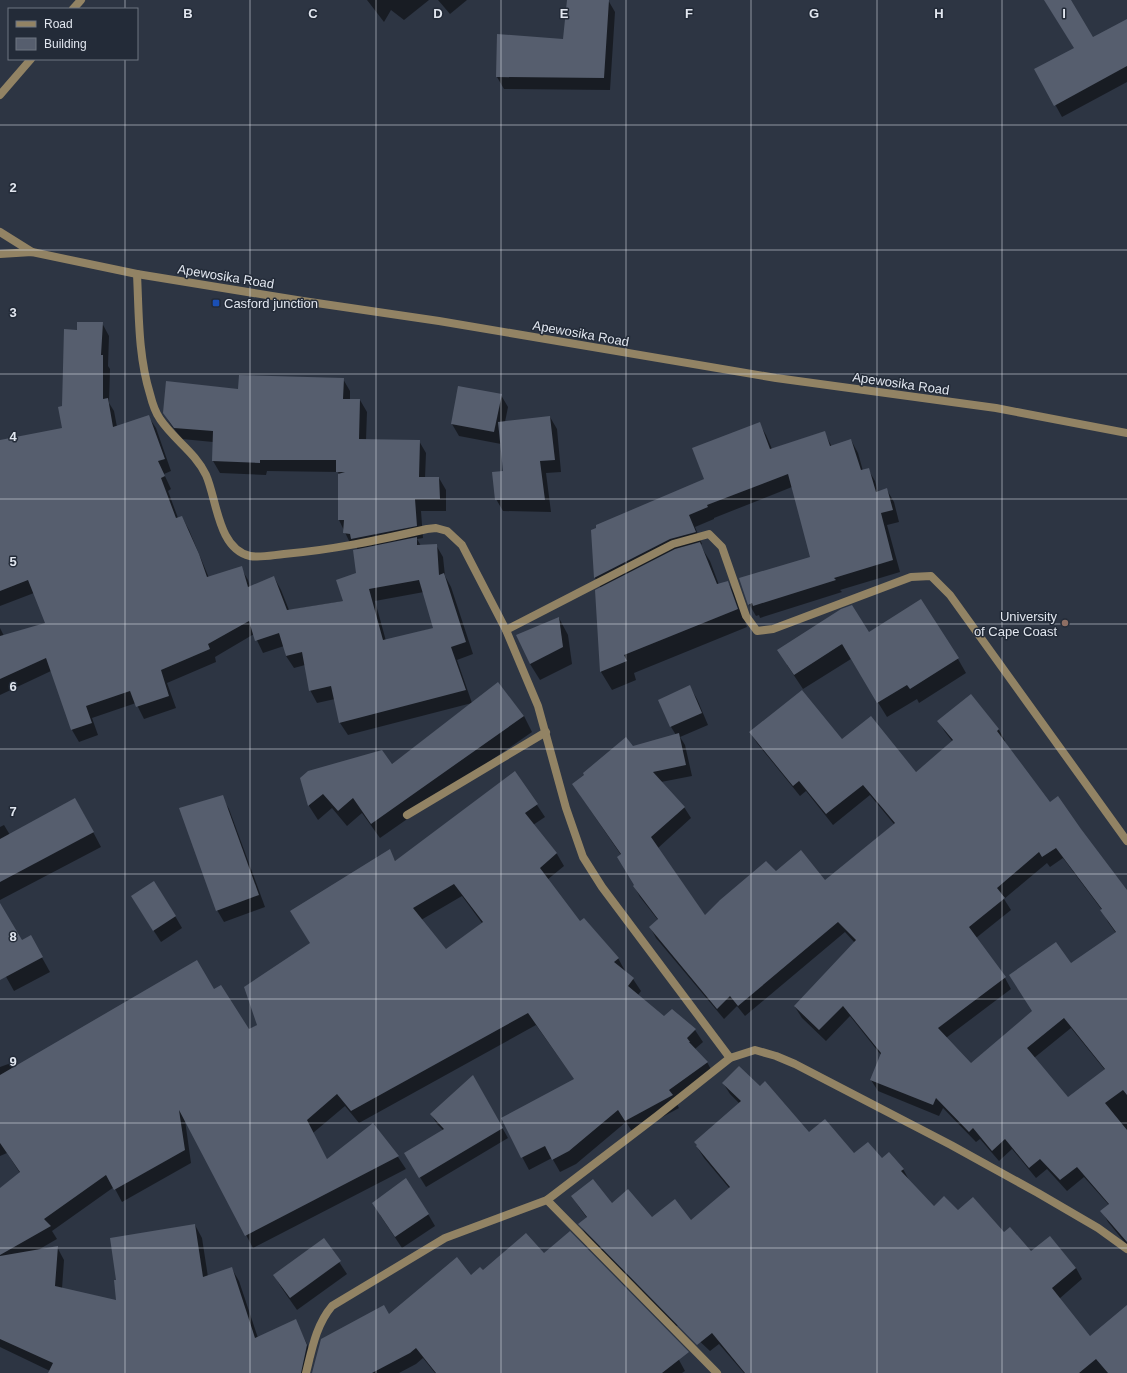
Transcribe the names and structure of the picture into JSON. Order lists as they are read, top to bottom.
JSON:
{
  "streets": {
    "street": ["Apewosika Road"]
  },
  "places": {
    "transit": ["Casford junction"],
    "other": ["University of Cape Coast"]
  },
  "legend": ["Road", "Building"],
  "grid": {
    "columns": [
      "B",
      "C",
      "D",
      "E",
      "F",
      "G",
      "H",
      "I"
    ],
    "rows": [
      "2",
      "3",
      "4",
      "5",
      "6",
      "7",
      "8",
      "9"
    ]
  }
}
